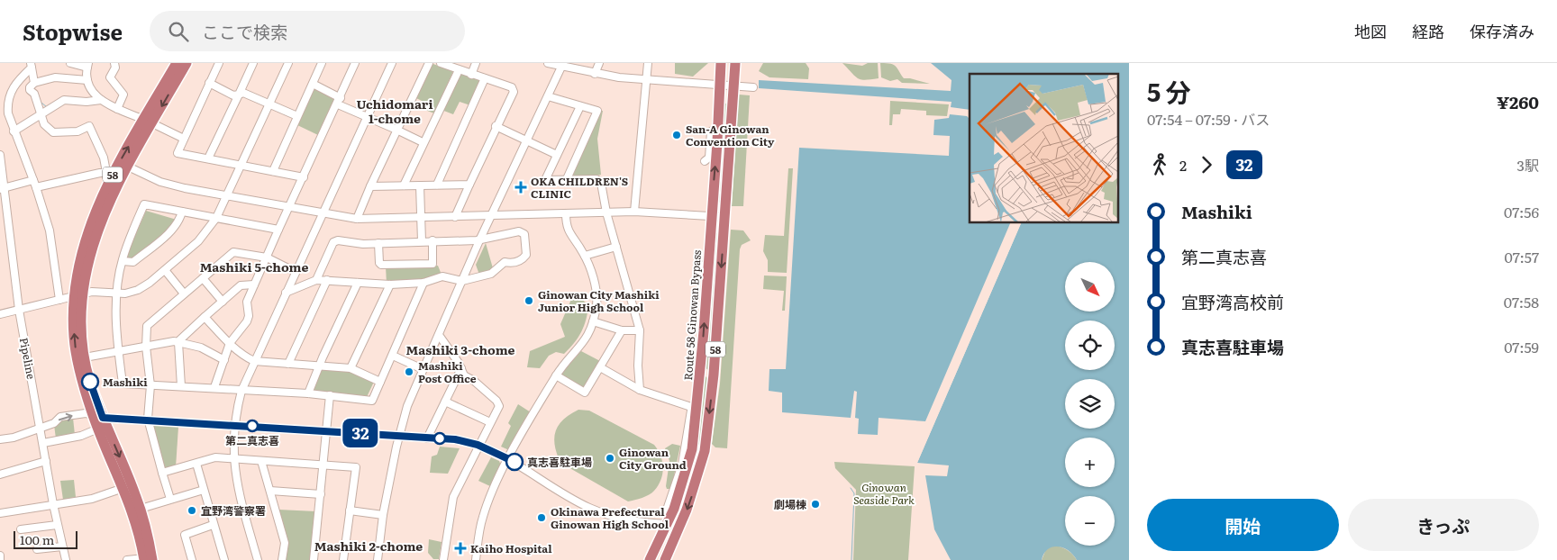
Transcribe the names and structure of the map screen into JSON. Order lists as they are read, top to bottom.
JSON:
{
  "streets": {
    "highway": ["58", "Route 58 Ginowan Bypass"],
    "street": ["Pipeline"]
  },
  "districts": [
    "Uchidomari 1-chome",
    "Mashiki 5-chome",
    "Mashiki 3-chome",
    "Mashiki 2-chome"
  ],
  "parks": ["Ginowan Seaside Park"],
  "places": {
    "other": [
      "San-A Ginowan Convention City",
      "Ginowan City Mashiki Junior High School",
      "Mashiki Post Office",
      "Mashiki",
      "第二真志喜",
      "Ginowan City Ground",
      "真志喜駐車場",
      "劇場棟",
      "宜野湾警察署",
      "Okinawa Prefectural Ginowan High School"
    ],
    "health": ["OKA CHILDREN'S CLINIC", "Kaiho Hospital"]
  },
  "lines": ["bus line 32"],
  "scale_bar": "100 m",
  "north": "bottom right",
  "page": {
    "header": "Stopwise",
    "search": "ここで検索",
    "nav": ["地図", "経路", "保存済み"],
    "on_map": "32",
    "heading": ["5 分", "07:54 – 07:59 · バス", "¥260"],
    "legs": ["2", "32", "3駅"],
    "list": [
      {
        "name": "Mashiki",
        "value": "07:56"
      },
      {
        "name": "第二真志喜",
        "value": "07:57"
      },
      {
        "name": "宜野湾高校前",
        "value": "07:58"
      },
      {
        "name": "真志喜駐車場",
        "value": "07:59"
      }
    ],
    "map_buttons": ["+", "−"],
    "buttons": ["開始", "きっぷ"],
    "scale": "100 m"
  }
}
